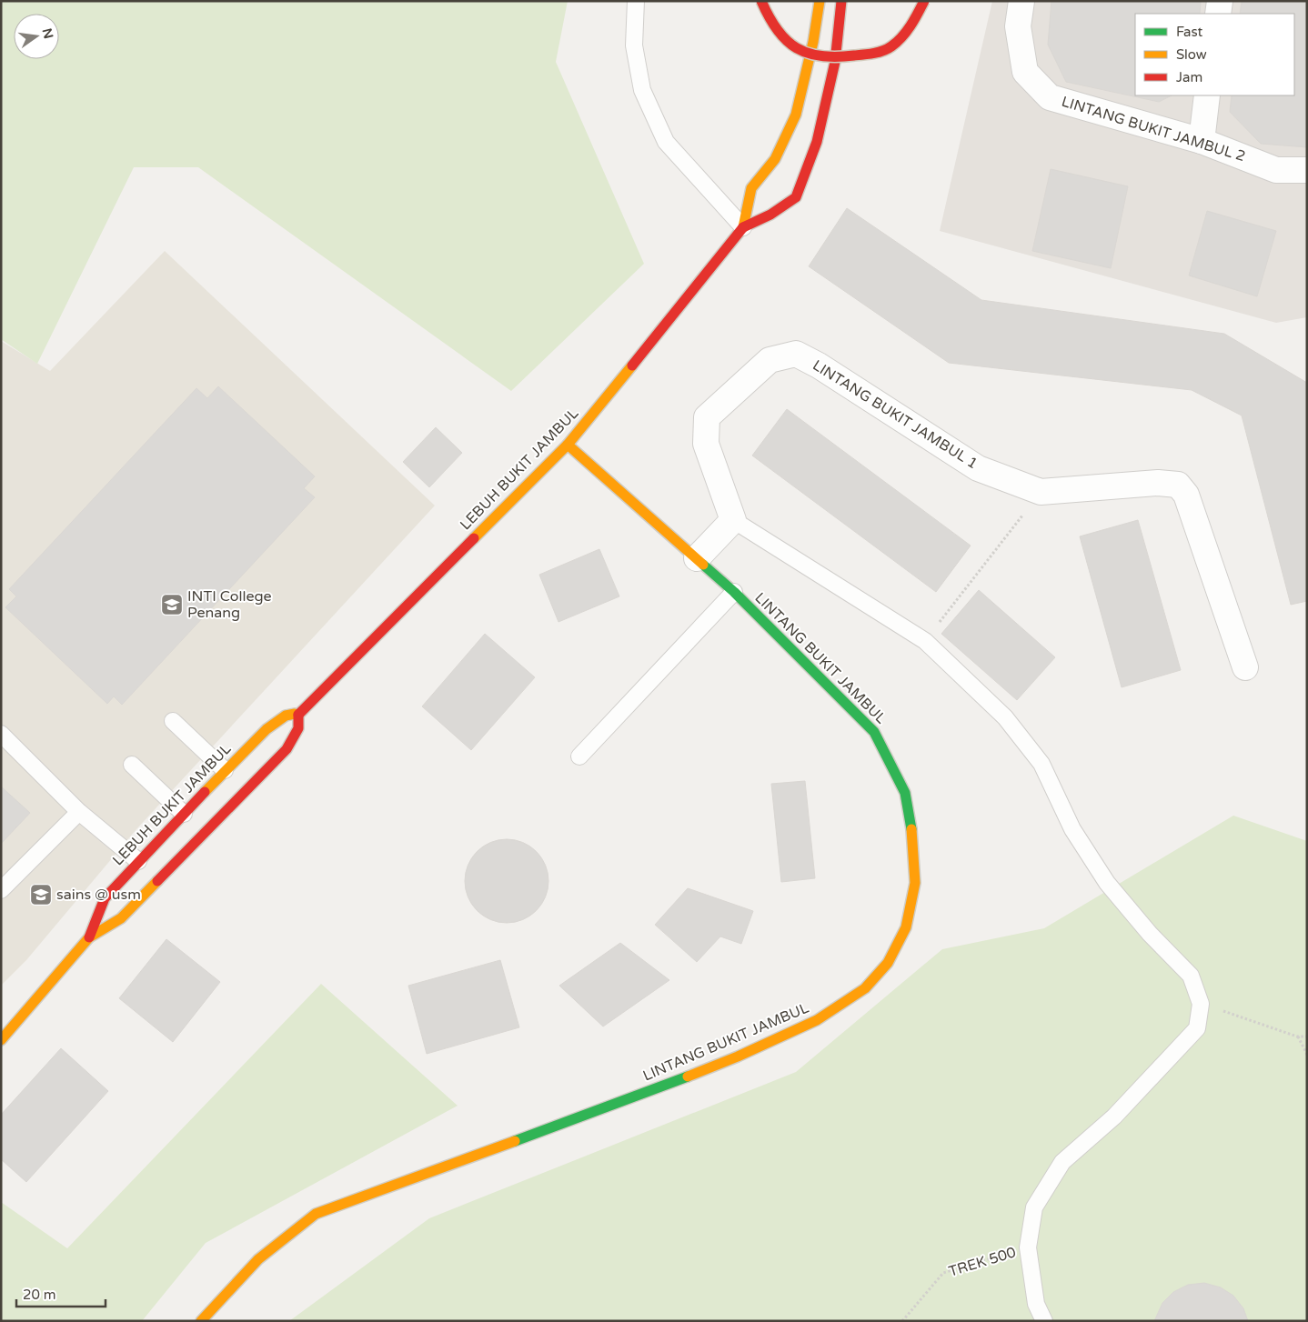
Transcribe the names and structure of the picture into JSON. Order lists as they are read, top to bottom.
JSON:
{
  "streets": {
    "main road": ["LEBUH BUKIT JAMBUL", "LINTANG BUKIT JAMBUL"],
    "street": ["LINTANG BUKIT JAMBUL 2", "LINTANG BUKIT JAMBUL 1"],
    "path": ["TREK 500"]
  },
  "crossings": [
    ["LEBUH BUKIT JAMBUL", "LINTANG BUKIT JAMBUL"]
  ],
  "places": {
    "school or university": ["INTI College Penang", "sains @ usm"]
  },
  "legend": ["Fast", "Slow", "Jam"],
  "scale_bar": "20 m",
  "north": "right"
}
